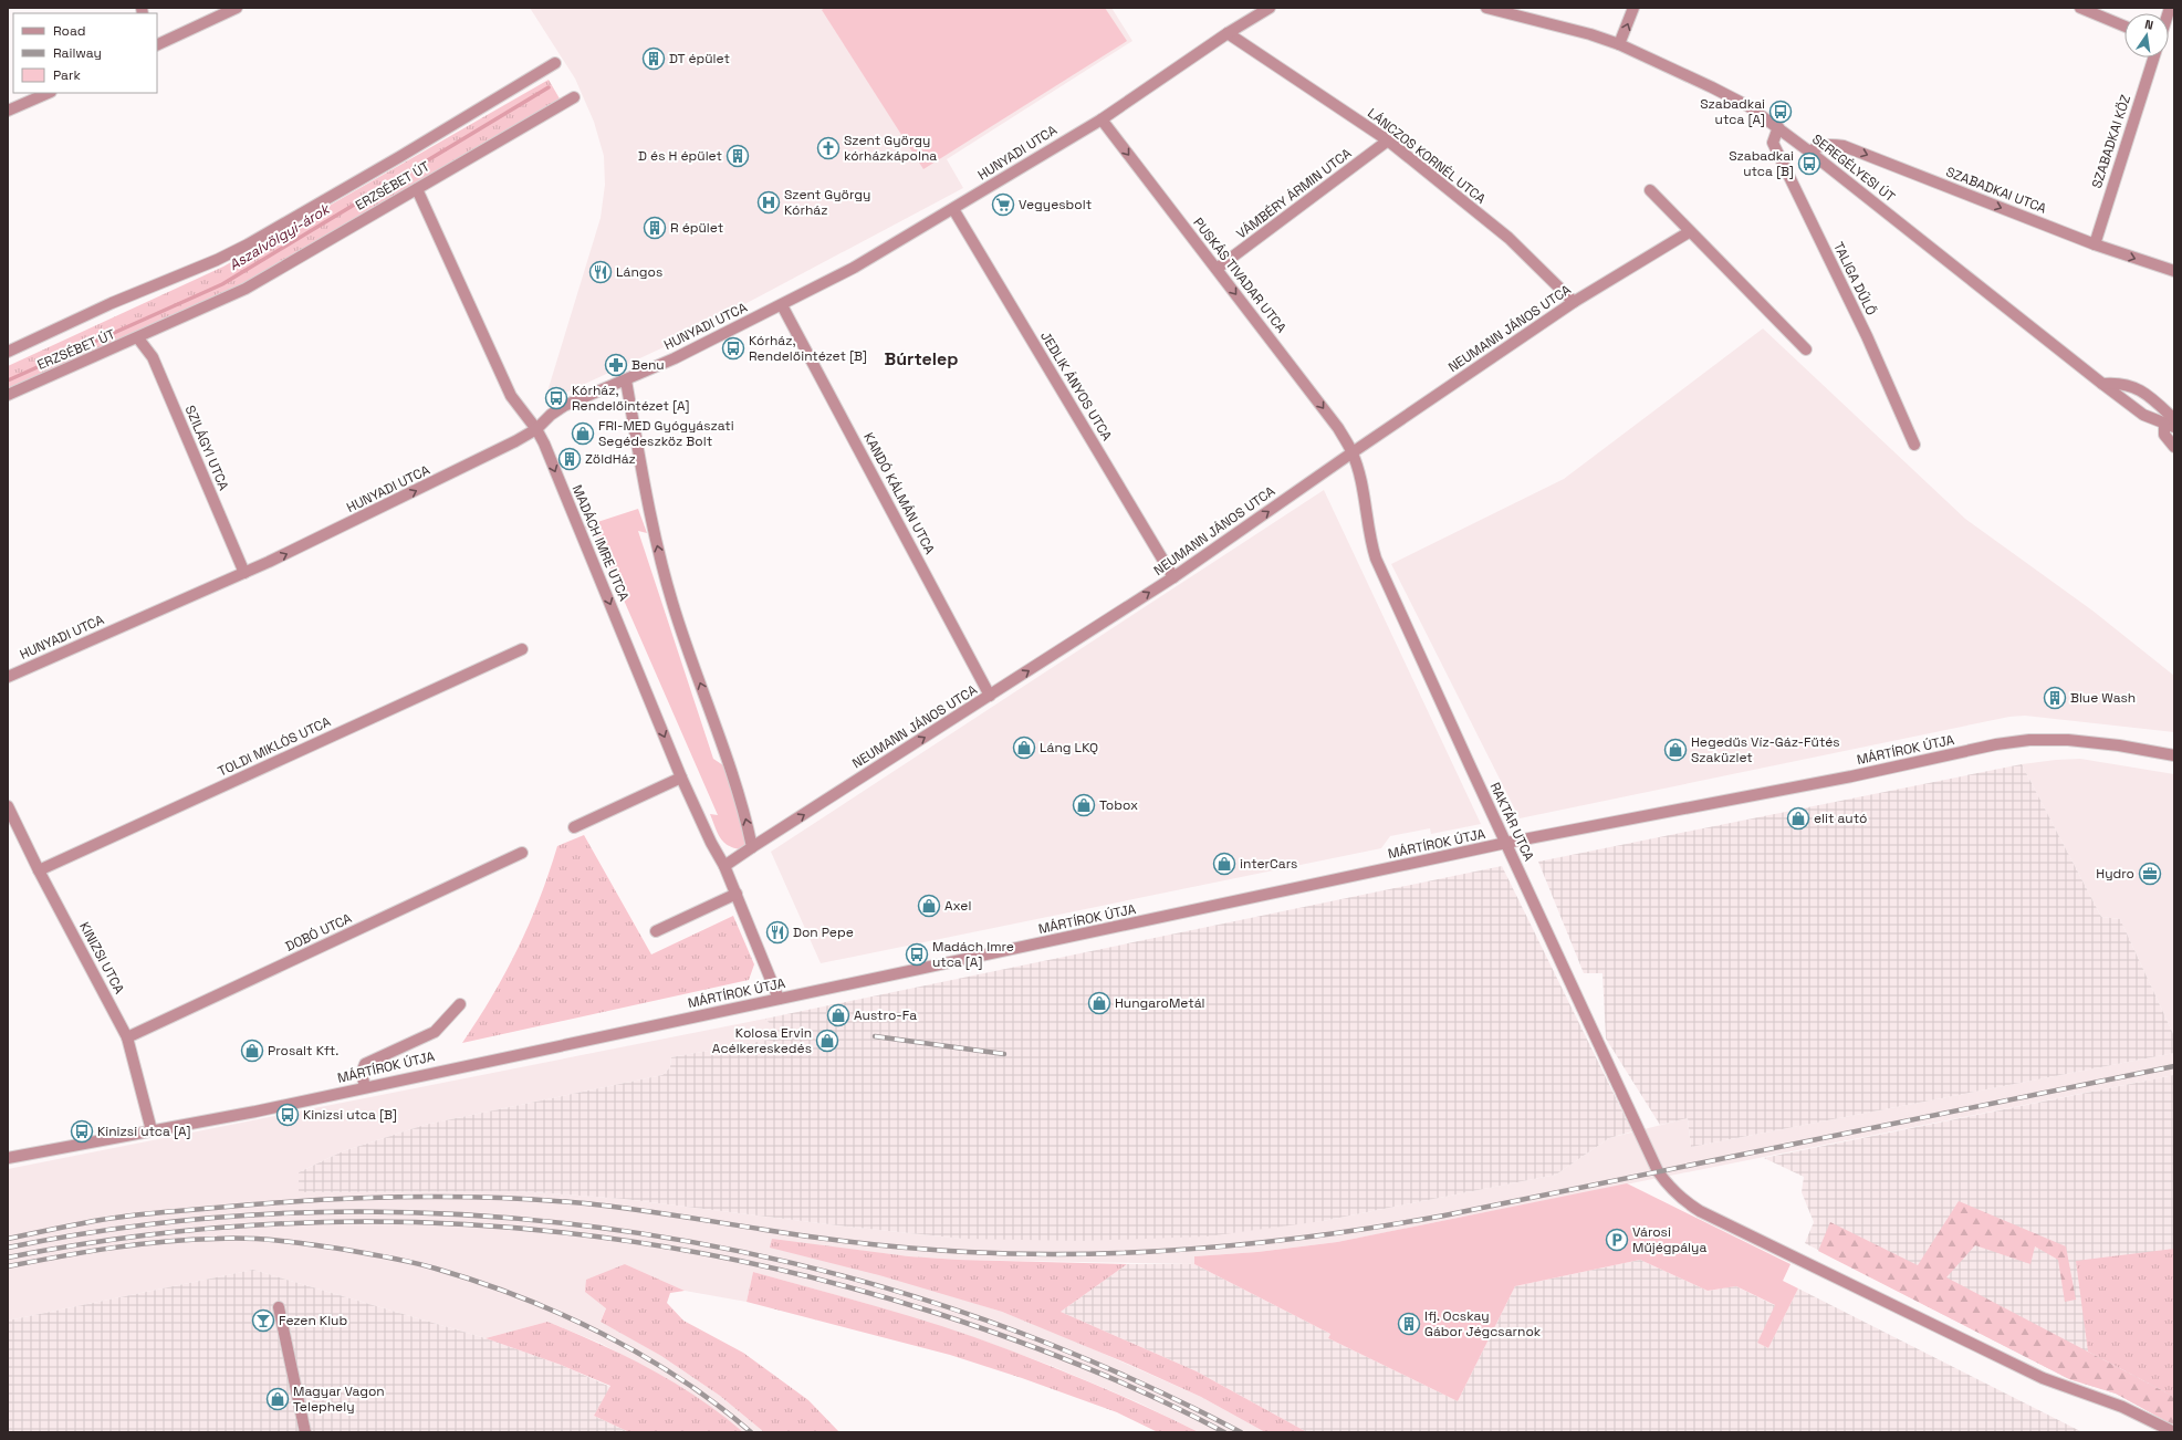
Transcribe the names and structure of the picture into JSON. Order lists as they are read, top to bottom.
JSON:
{
  "streets": {
    "street": [
      "SZABADKAI KÖZ",
      "HUNYADI UTCA",
      "LÁNCZOS KORNÉL UTCA",
      "SEREGÉLYESI ÚT",
      "ERZSÉBET ÚT",
      "SZABADKAI UTCA",
      "VÁMBÉRY ÁRMIN UTCA",
      "PUSKÁS TIVADAR UTCA",
      "TALIGA DŰLŐ",
      "NEUMANN JÁNOS UTCA",
      "JEDLIK ÁNYOS UTCA",
      "SZILÁGYI UTCA",
      "KANDÓ KÁLMÁN UTCA",
      "MADÁCH IMRE UTCA",
      "TOLDI MIKLÓS UTCA",
      "MÁRTÍROK ÚTJA",
      "RAKTÁR UTCA",
      "DOBÓ UTCA",
      "KINIZSI UTCA"
    ]
  },
  "crossings": [
    ["SZABADKAI KÖZ", "SZABADKAI UTCA"],
    ["HUNYADI UTCA", "LÁNCZOS KORNÉL UTCA"],
    ["HUNYADI UTCA", "PUSKÁS TIVADAR UTCA"],
    ["HUNYADI UTCA", "JEDLIK ÁNYOS UTCA"],
    ["HUNYADI UTCA", "SZILÁGYI UTCA"],
    ["HUNYADI UTCA", "KANDÓ KÁLMÁN UTCA"],
    ["HUNYADI UTCA", "MADÁCH IMRE UTCA"],
    ["LÁNCZOS KORNÉL UTCA", "VÁMBÉRY ÁRMIN UTCA"],
    ["LÁNCZOS KORNÉL UTCA", "NEUMANN JÁNOS UTCA"],
    ["SEREGÉLYESI ÚT", "SZABADKAI UTCA"],
    ["SEREGÉLYESI ÚT", "TALIGA DŰLŐ"],
    ["ERZSÉBET ÚT", "SZILÁGYI UTCA"],
    ["ERZSÉBET ÚT", "MADÁCH IMRE UTCA"],
    ["VÁMBÉRY ÁRMIN UTCA", "PUSKÁS TIVADAR UTCA"],
    ["PUSKÁS TIVADAR UTCA", "NEUMANN JÁNOS UTCA"],
    ["PUSKÁS TIVADAR UTCA", "RAKTÁR UTCA"],
    ["NEUMANN JÁNOS UTCA", "JEDLIK ÁNYOS UTCA"],
    ["NEUMANN JÁNOS UTCA", "KANDÓ KÁLMÁN UTCA"],
    ["NEUMANN JÁNOS UTCA", "RAKTÁR UTCA"],
    ["MADÁCH IMRE UTCA", "MÁRTÍROK ÚTJA"],
    ["TOLDI MIKLÓS UTCA", "KINIZSI UTCA"],
    ["MÁRTÍROK ÚTJA", "RAKTÁR UTCA"],
    ["MÁRTÍROK ÚTJA", "KINIZSI UTCA"],
    ["DOBÓ UTCA", "KINIZSI UTCA"]
  ],
  "one_way": ["SZABADKAI UTCA", "PUSKÁS TIVADAR UTCA", "NEUMANN JÁNOS UTCA"],
  "districts": ["Búrtelep"],
  "water": ["Aszalvölgyi-árok"],
  "places": {
    "building": [
      "DT épület",
      "D és H épület",
      "R épület",
      "ZöldHáz",
      "Blue Wash",
      "Ifj. Ocskay Gábor Jégcsarnok"
    ],
    "bus stop": [
      "Szabadkai utca [A]",
      "Szabadkai utca [B]",
      "Kórház, Rendelőintézet [B]",
      "Kórház, Rendelőintézet [A]",
      "Madách Imre utca [A]",
      "Kinizsi utca [B]",
      "Kinizsi utca [A]"
    ],
    "church": ["Szent György kórházkápolna"],
    "hospital": ["Szent György Kórház"],
    "supermarket": ["Vegyesbolt"],
    "restaurant": ["Lángos", "Don Pepe"],
    "pharmacy": ["Benu"],
    "shop": [
      "FRI-MED Gyógyászati Segédeszköz Bolt",
      "Láng LKQ",
      "Hegedűs Víz-Gáz-Fűtés Szaküzlet",
      "Tobox",
      "elit autó",
      "interCars",
      "Axel",
      "HungaroMetál",
      "Austro-Fa",
      "Kolosa Ervin Acélkereskedés",
      "Prosalt Kft.",
      "Magyar Vagon Telephely"
    ],
    "office": ["Hydro"],
    "parking": ["Városi Műjégpálya"],
    "bar": ["Fezen Klub"]
  },
  "legend": ["Road", "Railway", "Park"],
  "north": "top"
}
